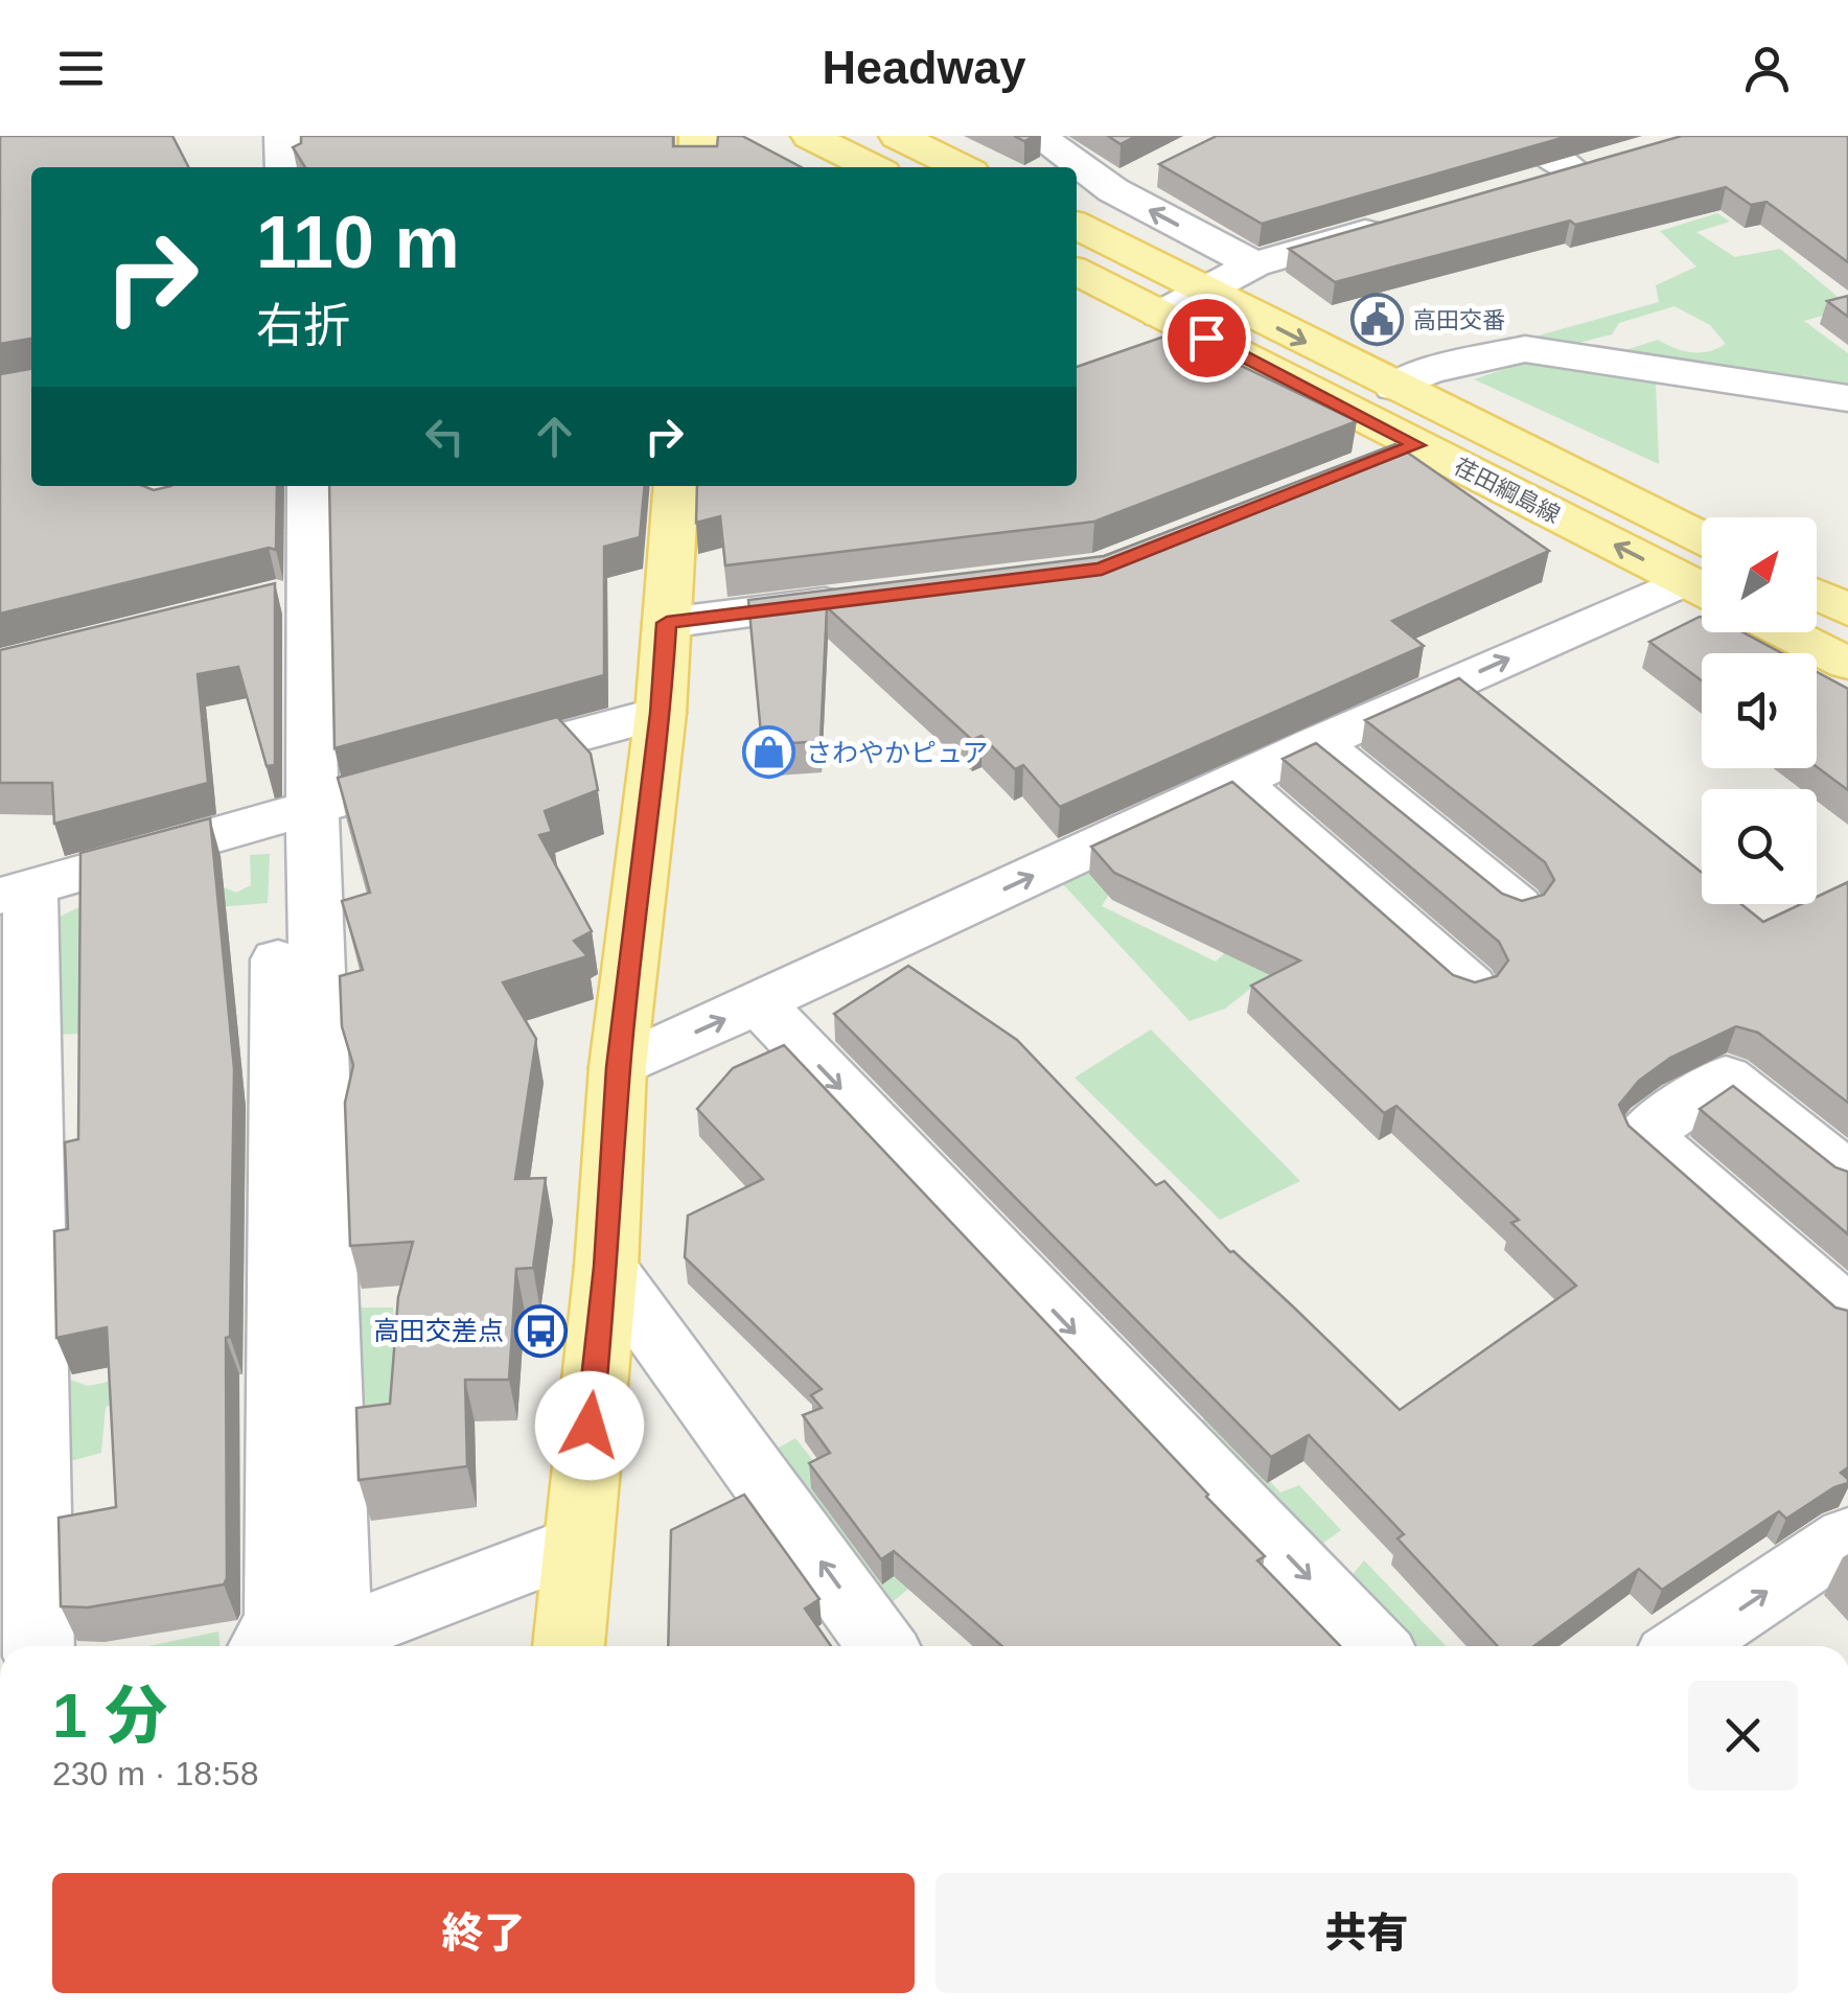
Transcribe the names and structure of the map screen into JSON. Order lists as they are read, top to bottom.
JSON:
{
  "streets": {
    "main road": ["荏田綱島線"]
  },
  "places": {
    "public building": ["高田交番"],
    "shop": ["さわやかピュア"],
    "bus stop": ["高田交差点"]
  },
  "north": "top right",
  "page": {
    "header": "Headway",
    "turn": ["110 m", "右折"],
    "heading": ["1 分", "230 m · 18:58"],
    "buttons": ["終了", "共有"]
  }
}
